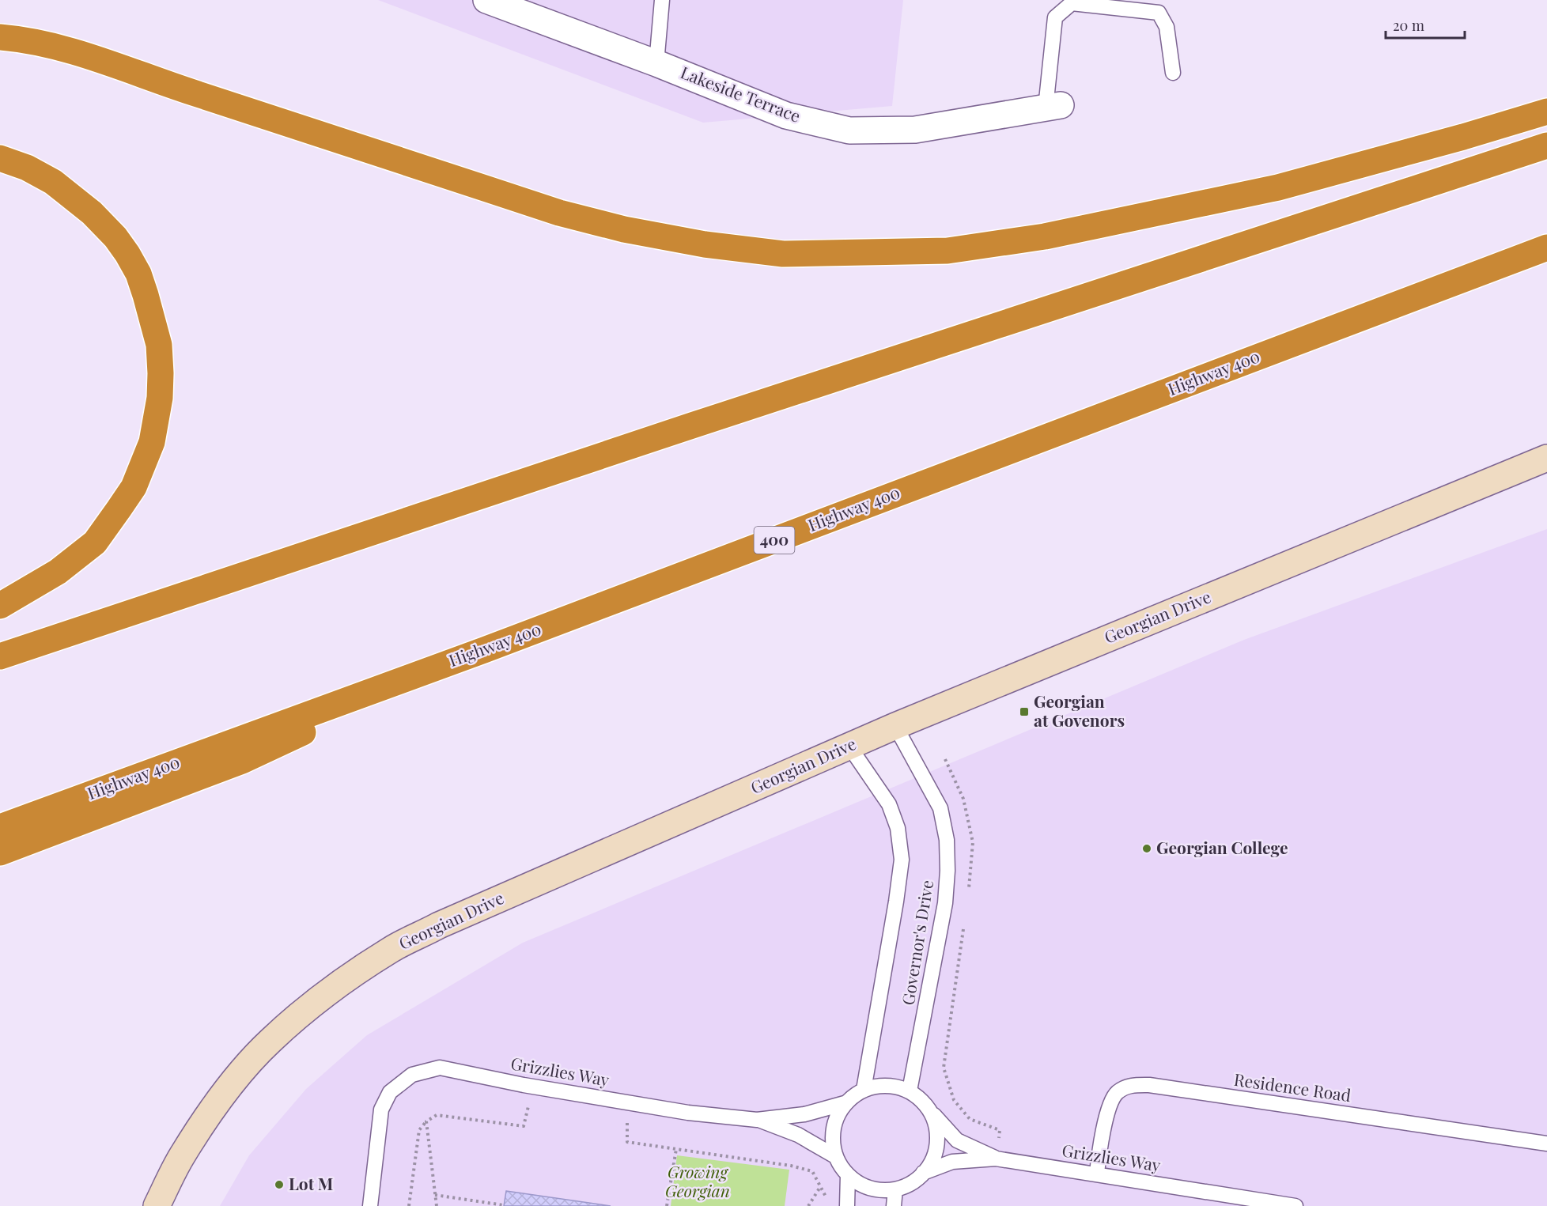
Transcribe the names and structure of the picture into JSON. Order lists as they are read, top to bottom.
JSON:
{
  "streets": {
    "highway": ["Highway 400", "400"],
    "main road": ["Georgian Drive"],
    "street": ["Lakeside Terrace"],
    "lane": ["Governor's Drive", "Grizzlies Way", "Residence Road"]
  },
  "crossings": [
    ["Georgian Drive", "Governor's Drive"],
    ["Governor's Drive", "Grizzlies Way"],
    ["Grizzlies Way", "Residence Road"]
  ],
  "parks": ["Growing Georgian"],
  "places": {
    "transit": ["Georgian at Govenors"],
    "other": ["Georgian College", "Lot M"]
  },
  "scale_bar": "20 m"
}
